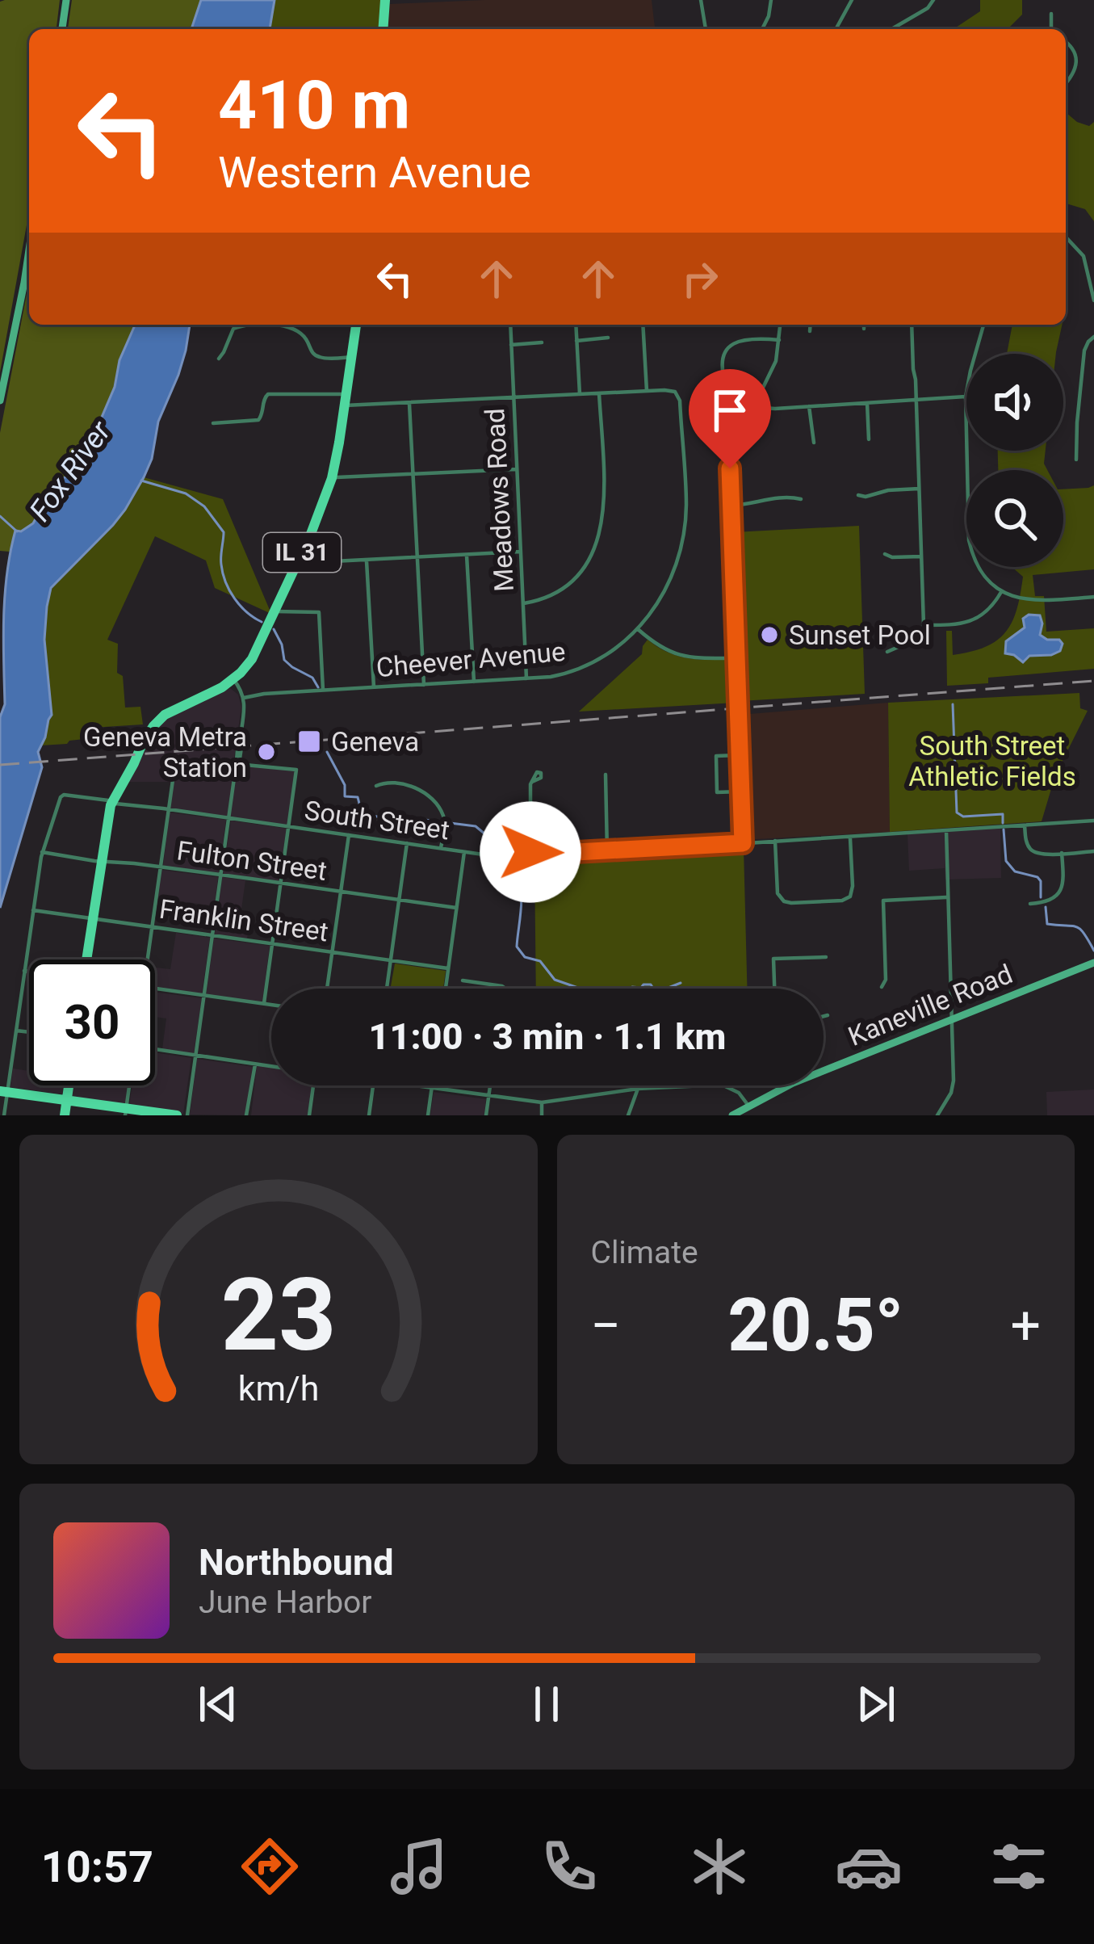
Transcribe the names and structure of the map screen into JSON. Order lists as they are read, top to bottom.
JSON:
{
  "streets": {
    "main road": ["IL 31", "Kaneville Road"],
    "street": [
      "Meadows Road",
      "Cheever Avenue",
      "South Street",
      "Fulton Street",
      "Franklin Street"
    ]
  },
  "crossings": [
    ["Meadows Road", "Cheever Avenue"],
    ["IL 31", "South Street"],
    ["IL 31", "Fulton Street"],
    ["IL 31", "Franklin Street"],
    ["South Street", "Fulton Street"]
  ],
  "water": ["Fox River"],
  "parks": ["South Street Athletic Fields"],
  "places": {
    "other": ["Sunset Pool", "Geneva Metra Station"],
    "transit": ["Geneva"]
  },
  "page": {
    "turn": ["410 m", "Western Avenue"],
    "limit": "30",
    "trip": "11:00 · 3 min · 1.1 km",
    "tile": "Climate",
    "heat": ["−", "20.5°", "+"],
    "song": ["Northbound", "June Harbor"],
    "tabs": "10:57",
    "gauge": ["23", "km/h"]
  }
}
